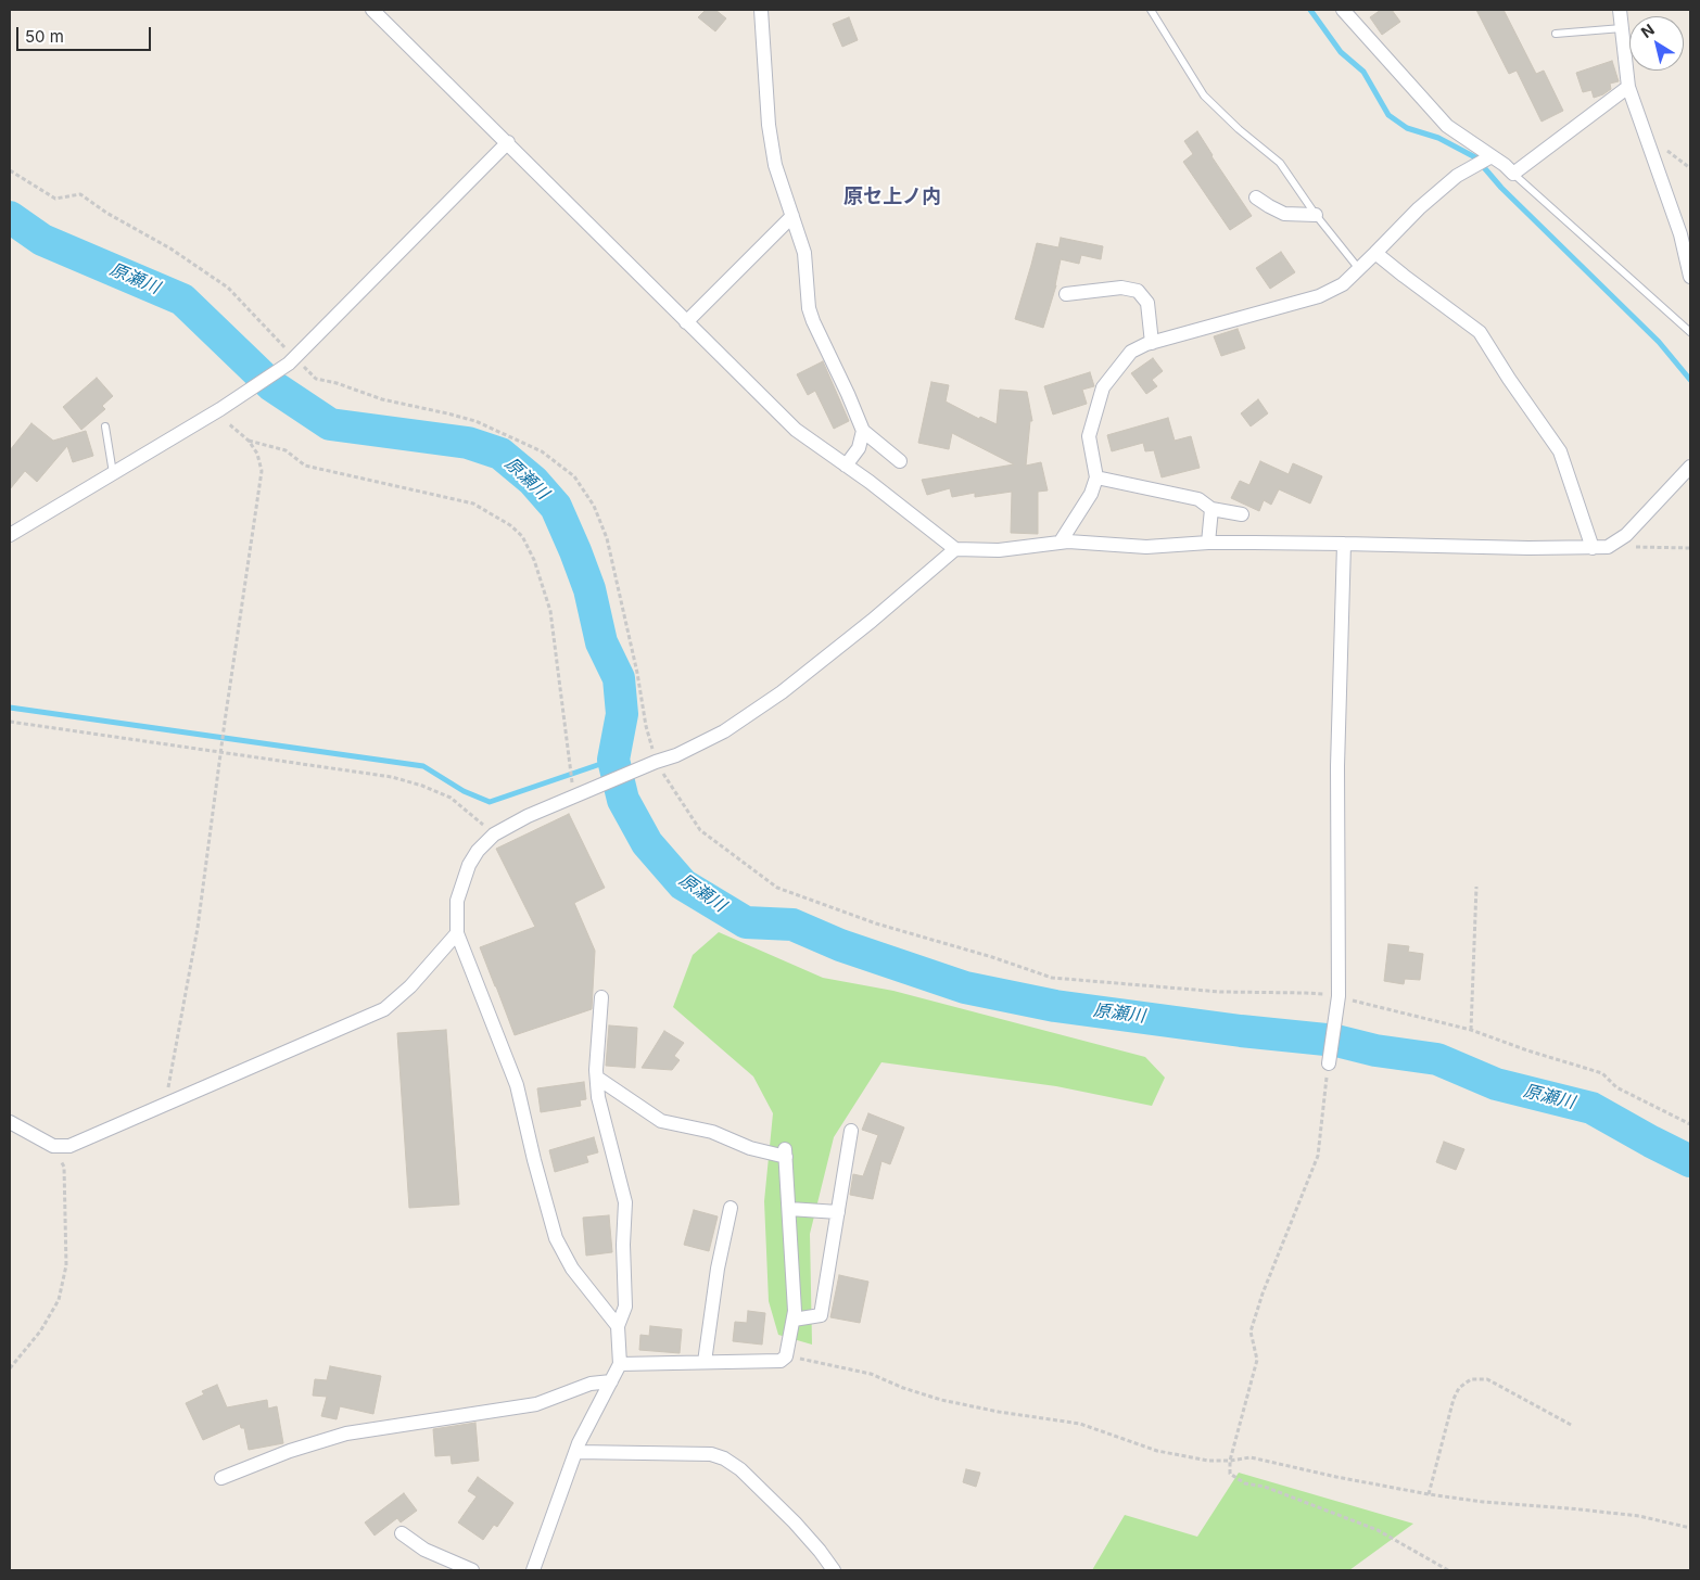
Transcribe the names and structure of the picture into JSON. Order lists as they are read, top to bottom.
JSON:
{
  "districts": ["原セ上ノ内"],
  "water": ["原瀬川"],
  "scale_bar": "50 m",
  "north": "top left"
}
